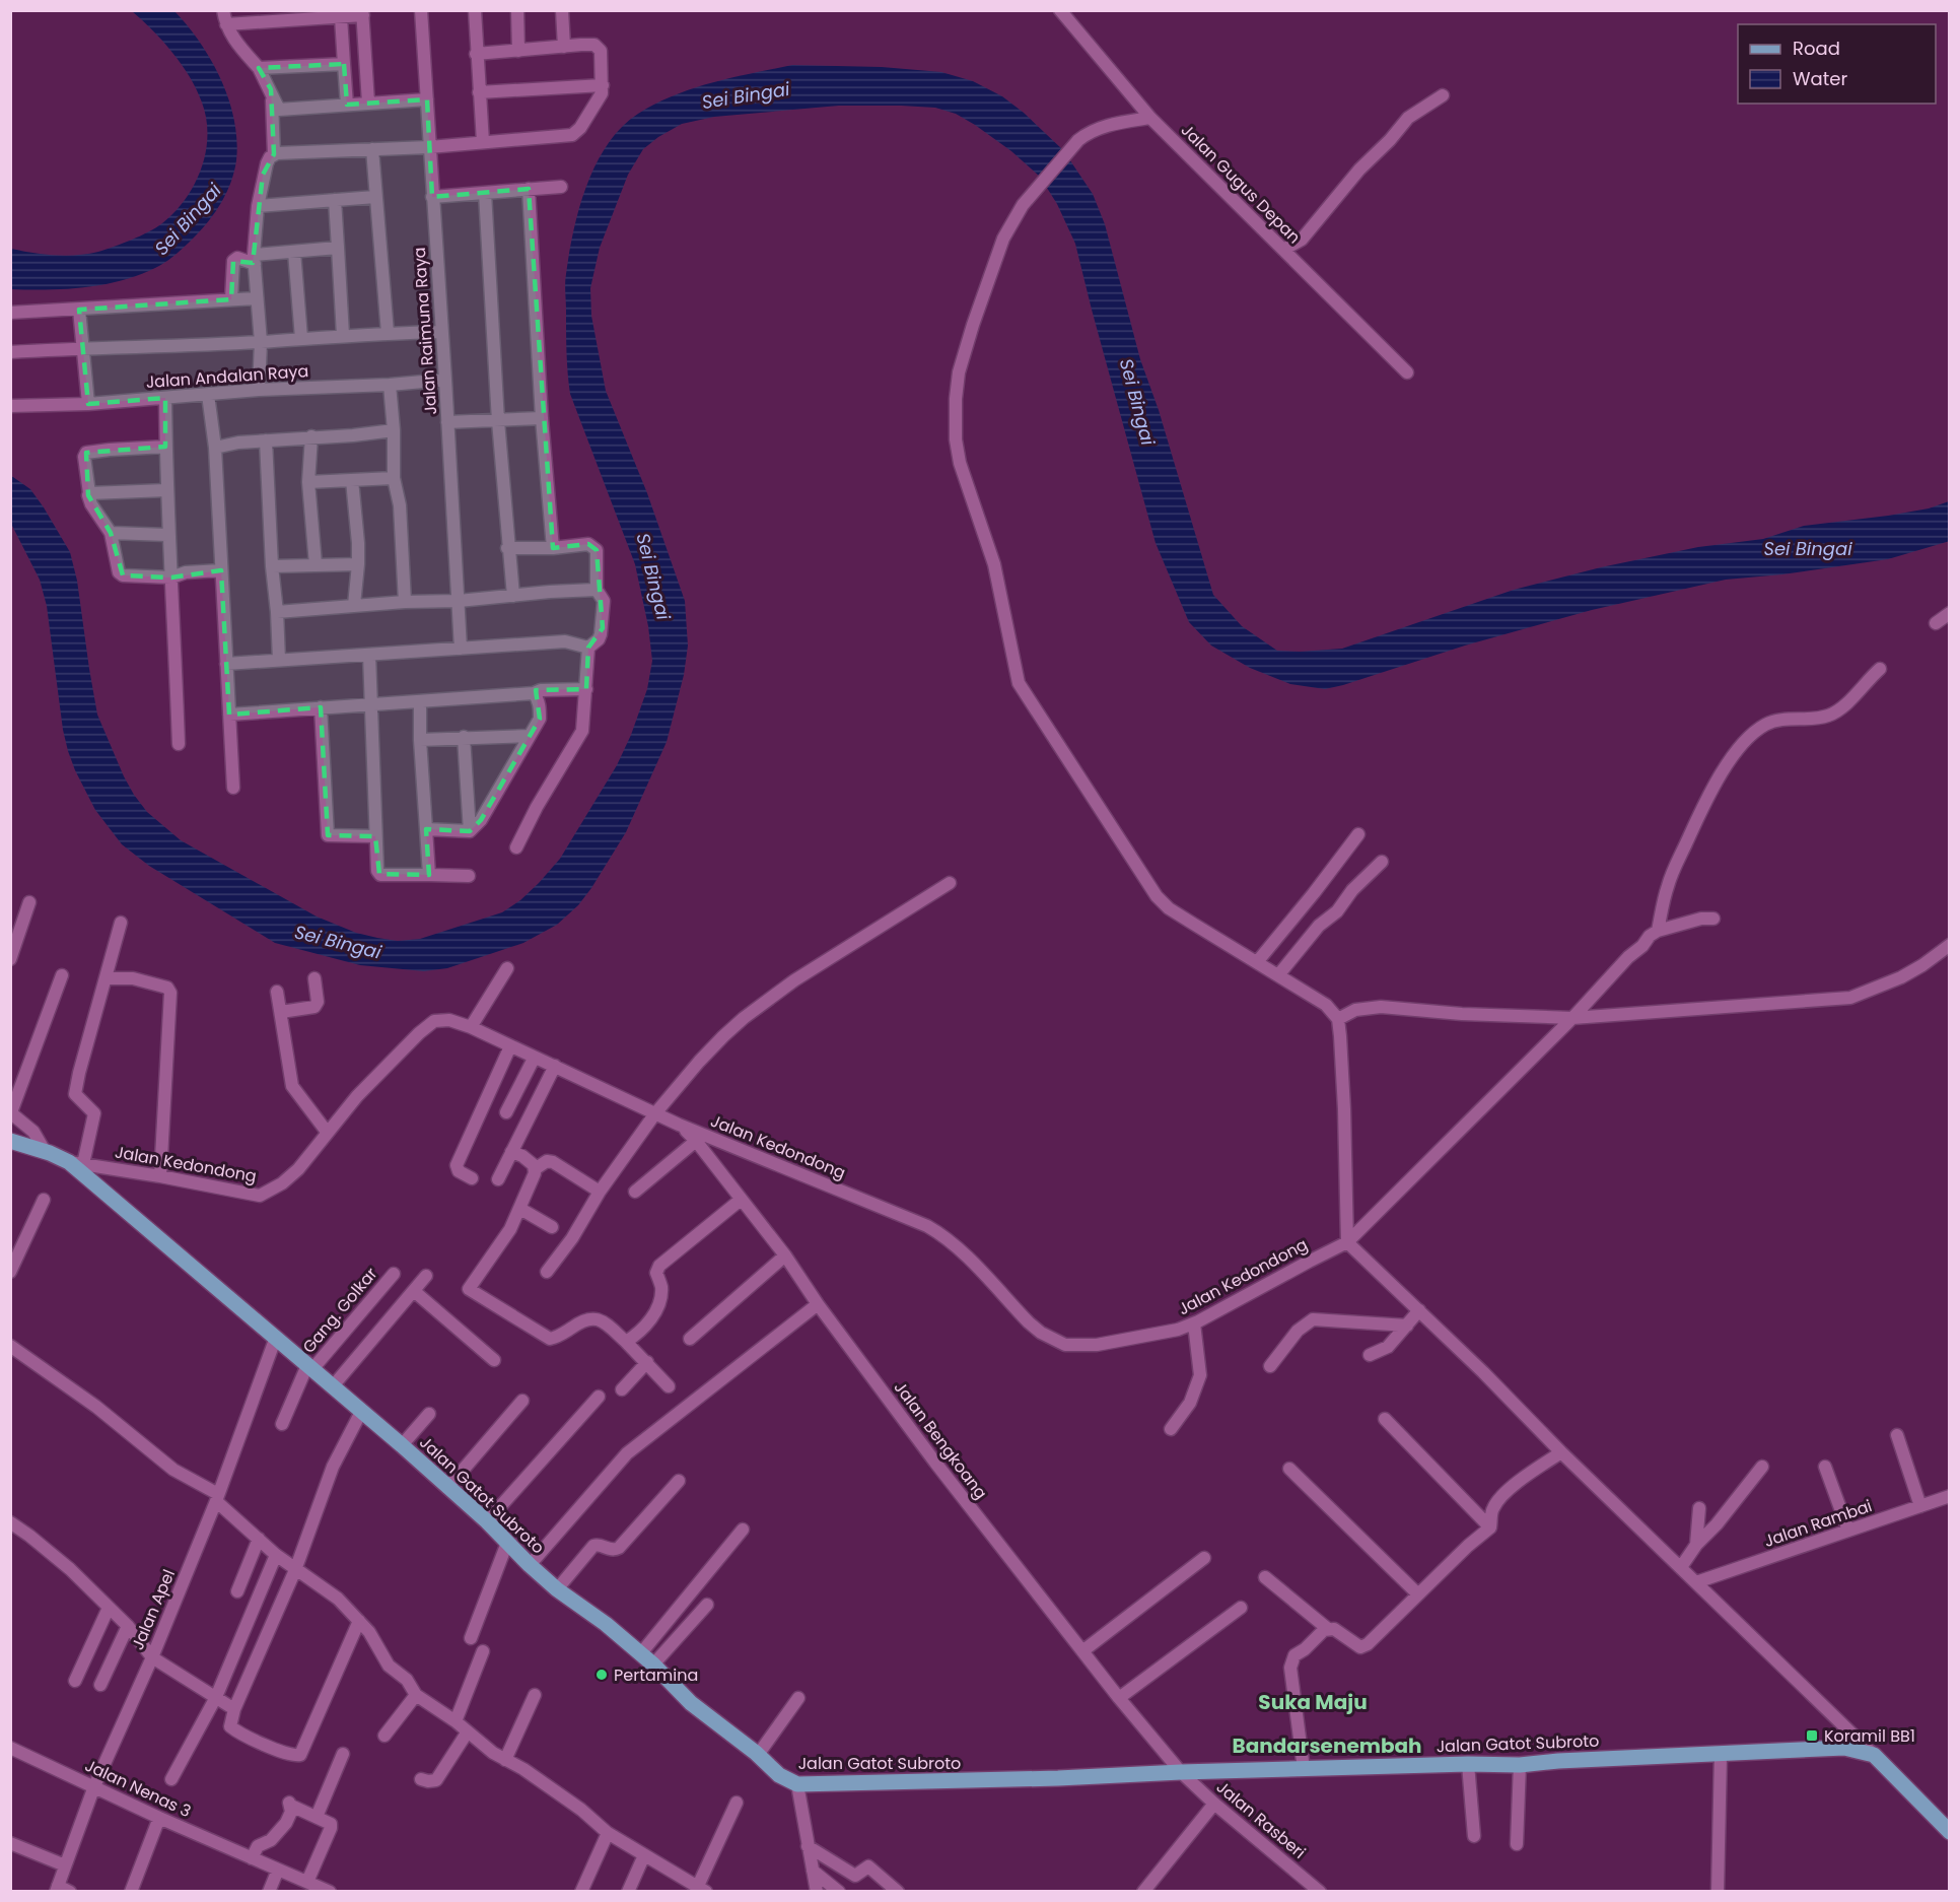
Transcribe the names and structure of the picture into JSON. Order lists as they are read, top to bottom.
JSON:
{
  "streets": {
    "main road": ["Jalan Gatot Subroto"],
    "street": [
      "Jalan Gugus Depan",
      "Jalan Raimuna Raya",
      "Jalan Andalan Raya",
      "Jalan Kedondong",
      "Gang. Golkar",
      "Jalan Bengkoang",
      "Jalan Rambai",
      "Jalan Apel",
      "Jalan Nenas 3",
      "Jalan Rasberi"
    ]
  },
  "crossings": [
    ["Jalan Raimuna Raya", "Jalan Andalan Raya"],
    ["Jalan Kedondong", "Jalan Bengkoang"],
    ["Jalan Kedondong", "Jalan Gatot Subroto"],
    ["Gang. Golkar", "Jalan Gatot Subroto"],
    ["Jalan Bengkoang", "Jalan Gatot Subroto"],
    ["Jalan Bengkoang", "Jalan Rasberi"],
    ["Jalan Gatot Subroto", "Jalan Apel"],
    ["Jalan Gatot Subroto", "Jalan Rasberi"],
    ["Jalan Apel", "Jalan Nenas 3"]
  ],
  "districts": ["Suka Maju", "Bandarsenembah"],
  "water": ["Sei Bingai"],
  "places": {
    "other": ["Pertamina"],
    "transit": ["Koramil BB1"]
  },
  "legend": ["Road", "Water"]
}
